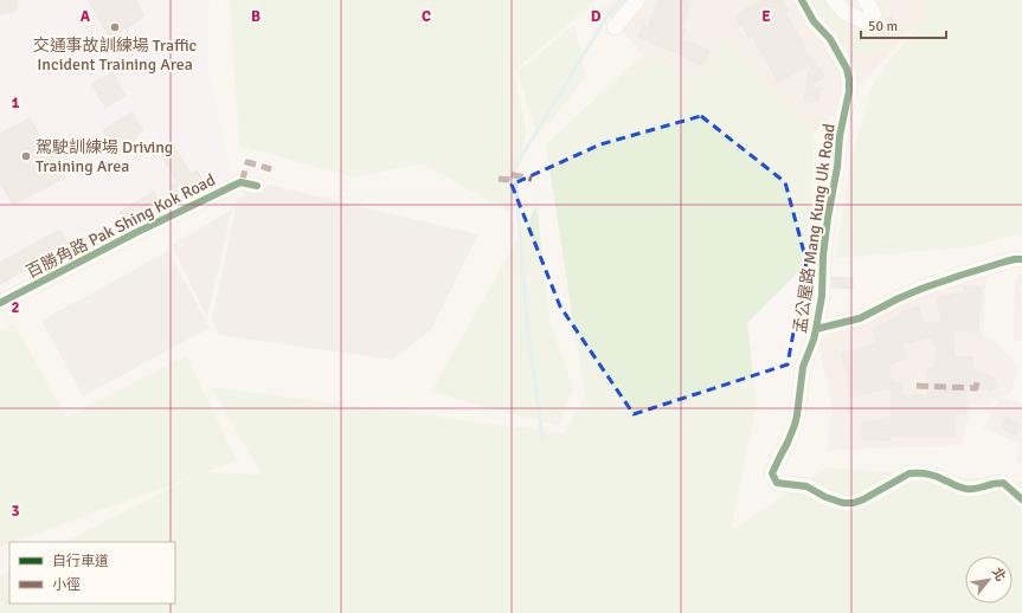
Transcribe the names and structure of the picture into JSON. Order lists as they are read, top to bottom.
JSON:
{
  "streets": {
    "street": ["百勝角路 Pak Shing Kok Road", "孟公屋路 Mang Kung Uk Road"]
  },
  "places": ["交通事故訓練場 Traffic Incident Training Area", "駕駛訓練場 Driving Training Area"],
  "legend": ["自行車道", "小徑"],
  "scale_bar": "50 m",
  "north": "top right",
  "grid": {
    "columns": [
      "A",
      "B",
      "C",
      "D",
      "E"
    ],
    "rows": ["1", "2", "3"]
  }
}
